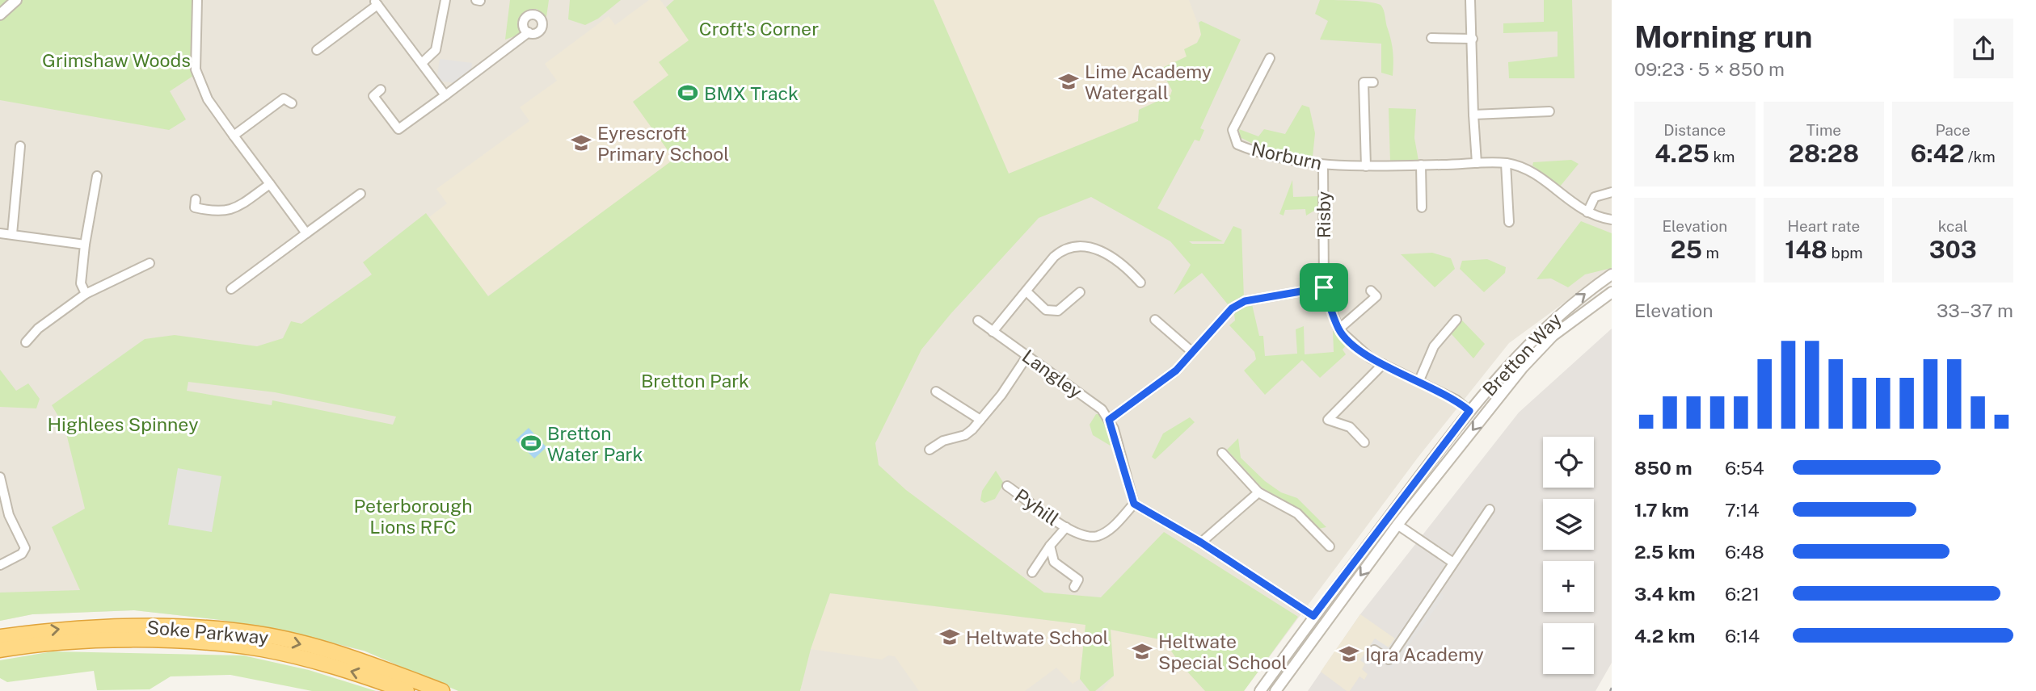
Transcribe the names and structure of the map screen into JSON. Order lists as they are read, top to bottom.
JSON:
{
  "streets": {
    "highway": ["Soke Parkway"],
    "street": [
      "Norburn",
      "Risby",
      "Bretton Way",
      "Langley",
      "Pyhill"
    ]
  },
  "crossings": [
    ["Norburn", "Risby"],
    ["Risby", "Bretton Way"],
    ["Langley", "Pyhill"]
  ],
  "parks": [
    "Croft's Corner",
    "Grimshaw Woods",
    "Bretton Park",
    "Highlees Spinney",
    "Peterborough Lions RFC"
  ],
  "places": {
    "school or university": [
      "Lime Academy Watergall",
      "Eyrescroft Primary School",
      "Heltwate School",
      "Heltwate Special School",
      "Iqra Academy"
    ],
    "sports": ["BMX Track", "Bretton Water Park"]
  },
  "page": {
    "heading": ["Morning run", "09:23 · 5 × 850 m"],
    "stats": [
      ["Distance", "4.25 km"],
      ["Time", "28:28"],
      ["Pace", "6:42 /km"],
      ["Elevation", "25 m"],
      ["Heart rate", "148 bpm"],
      ["kcal", "303"]
    ],
    "chart": ["Elevation", "33–37 m"],
    "map_buttons": ["+", "−"],
    "list": [
      {
        "name": "850 m",
        "note": "6:54"
      },
      {
        "name": "1.7 km",
        "note": "7:14"
      },
      {
        "name": "2.5 km",
        "note": "6:48"
      },
      {
        "name": "3.4 km",
        "note": "6:21"
      },
      {
        "name": "4.2 km",
        "note": "6:14"
      }
    ]
  }
}
